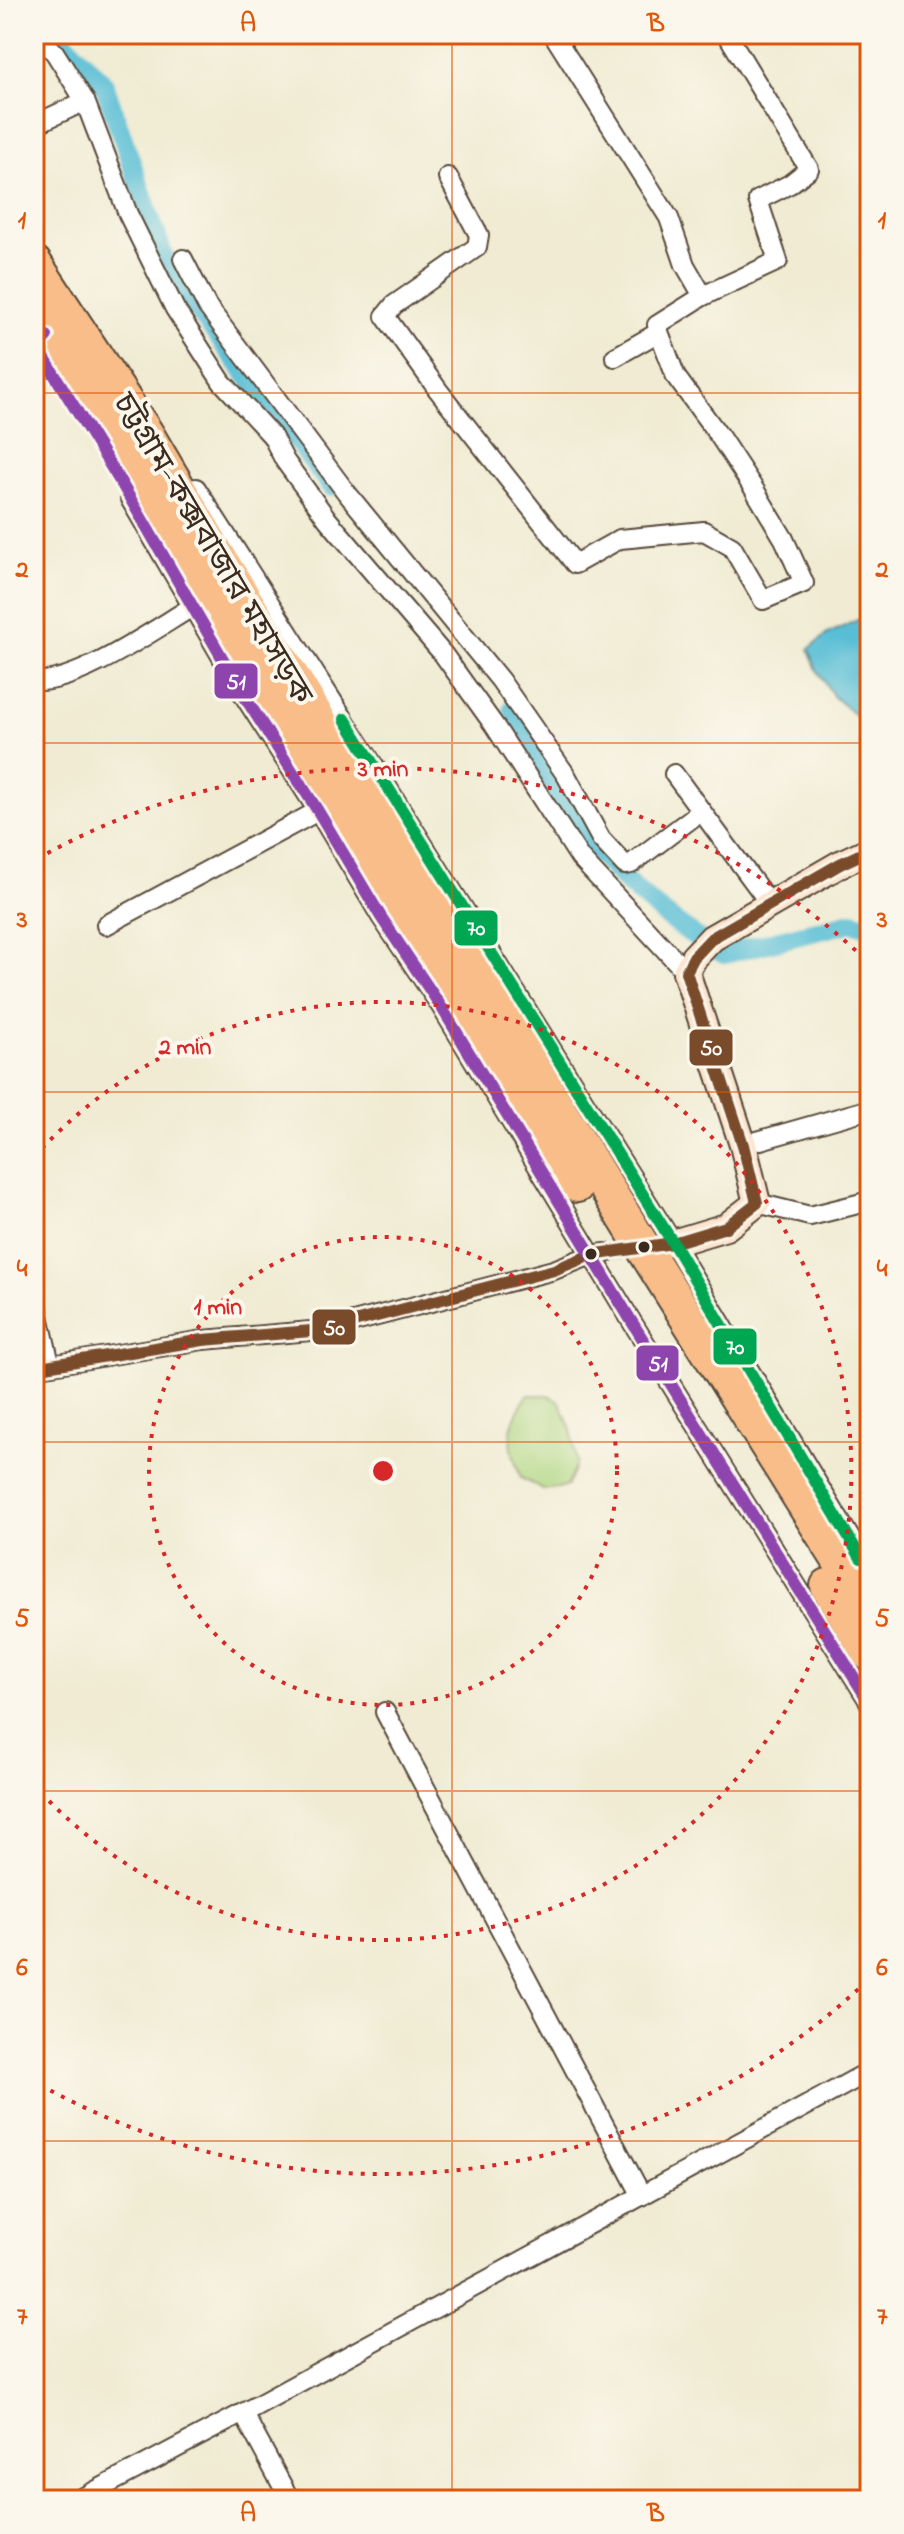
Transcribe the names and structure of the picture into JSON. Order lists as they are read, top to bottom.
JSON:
{
  "streets": {
    "highway": ["চট্টগ্রাম-কক্সবাজার মহাসড়ক"]
  },
  "lines": ["transit line 51", "transit line 70", "transit line 50"],
  "grid": {
    "columns": ["A", "B"],
    "rows": [
      "1",
      "2",
      "3",
      "4",
      "5",
      "6",
      "7"
    ]
  },
  "rings": ["3 min", "2 min", "1 min"]
}
